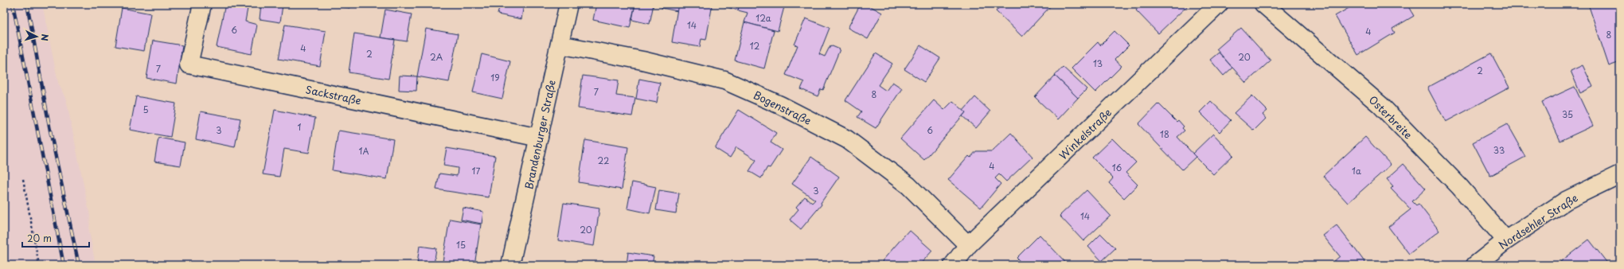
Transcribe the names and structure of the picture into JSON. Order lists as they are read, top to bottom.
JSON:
{
  "streets": {
    "street": [
      "Sackstraße",
      "Bogenstraße",
      "Osterbreite",
      "Winkelstraße",
      "Brandenburger Straße",
      "Nordsehler Straße"
    ]
  },
  "crossings": [
    ["Sackstraße", "Brandenburger Straße"],
    ["Bogenstraße", "Winkelstraße"],
    ["Bogenstraße", "Brandenburger Straße"],
    ["Osterbreite", "Nordsehler Straße"]
  ],
  "house_numbers": [
    "12a",
    "14",
    "6",
    "4",
    "8",
    "12",
    "4",
    "2",
    "2A",
    "20",
    "13",
    "7",
    "2",
    "19",
    "7",
    "8",
    "5",
    "35",
    "1",
    "3",
    "6",
    "18",
    "33",
    "1A",
    "22",
    "4",
    "16",
    "17",
    "1a",
    "3",
    "14",
    "20",
    "15"
  ],
  "scale_bar": "20 m",
  "north": "right"
}
